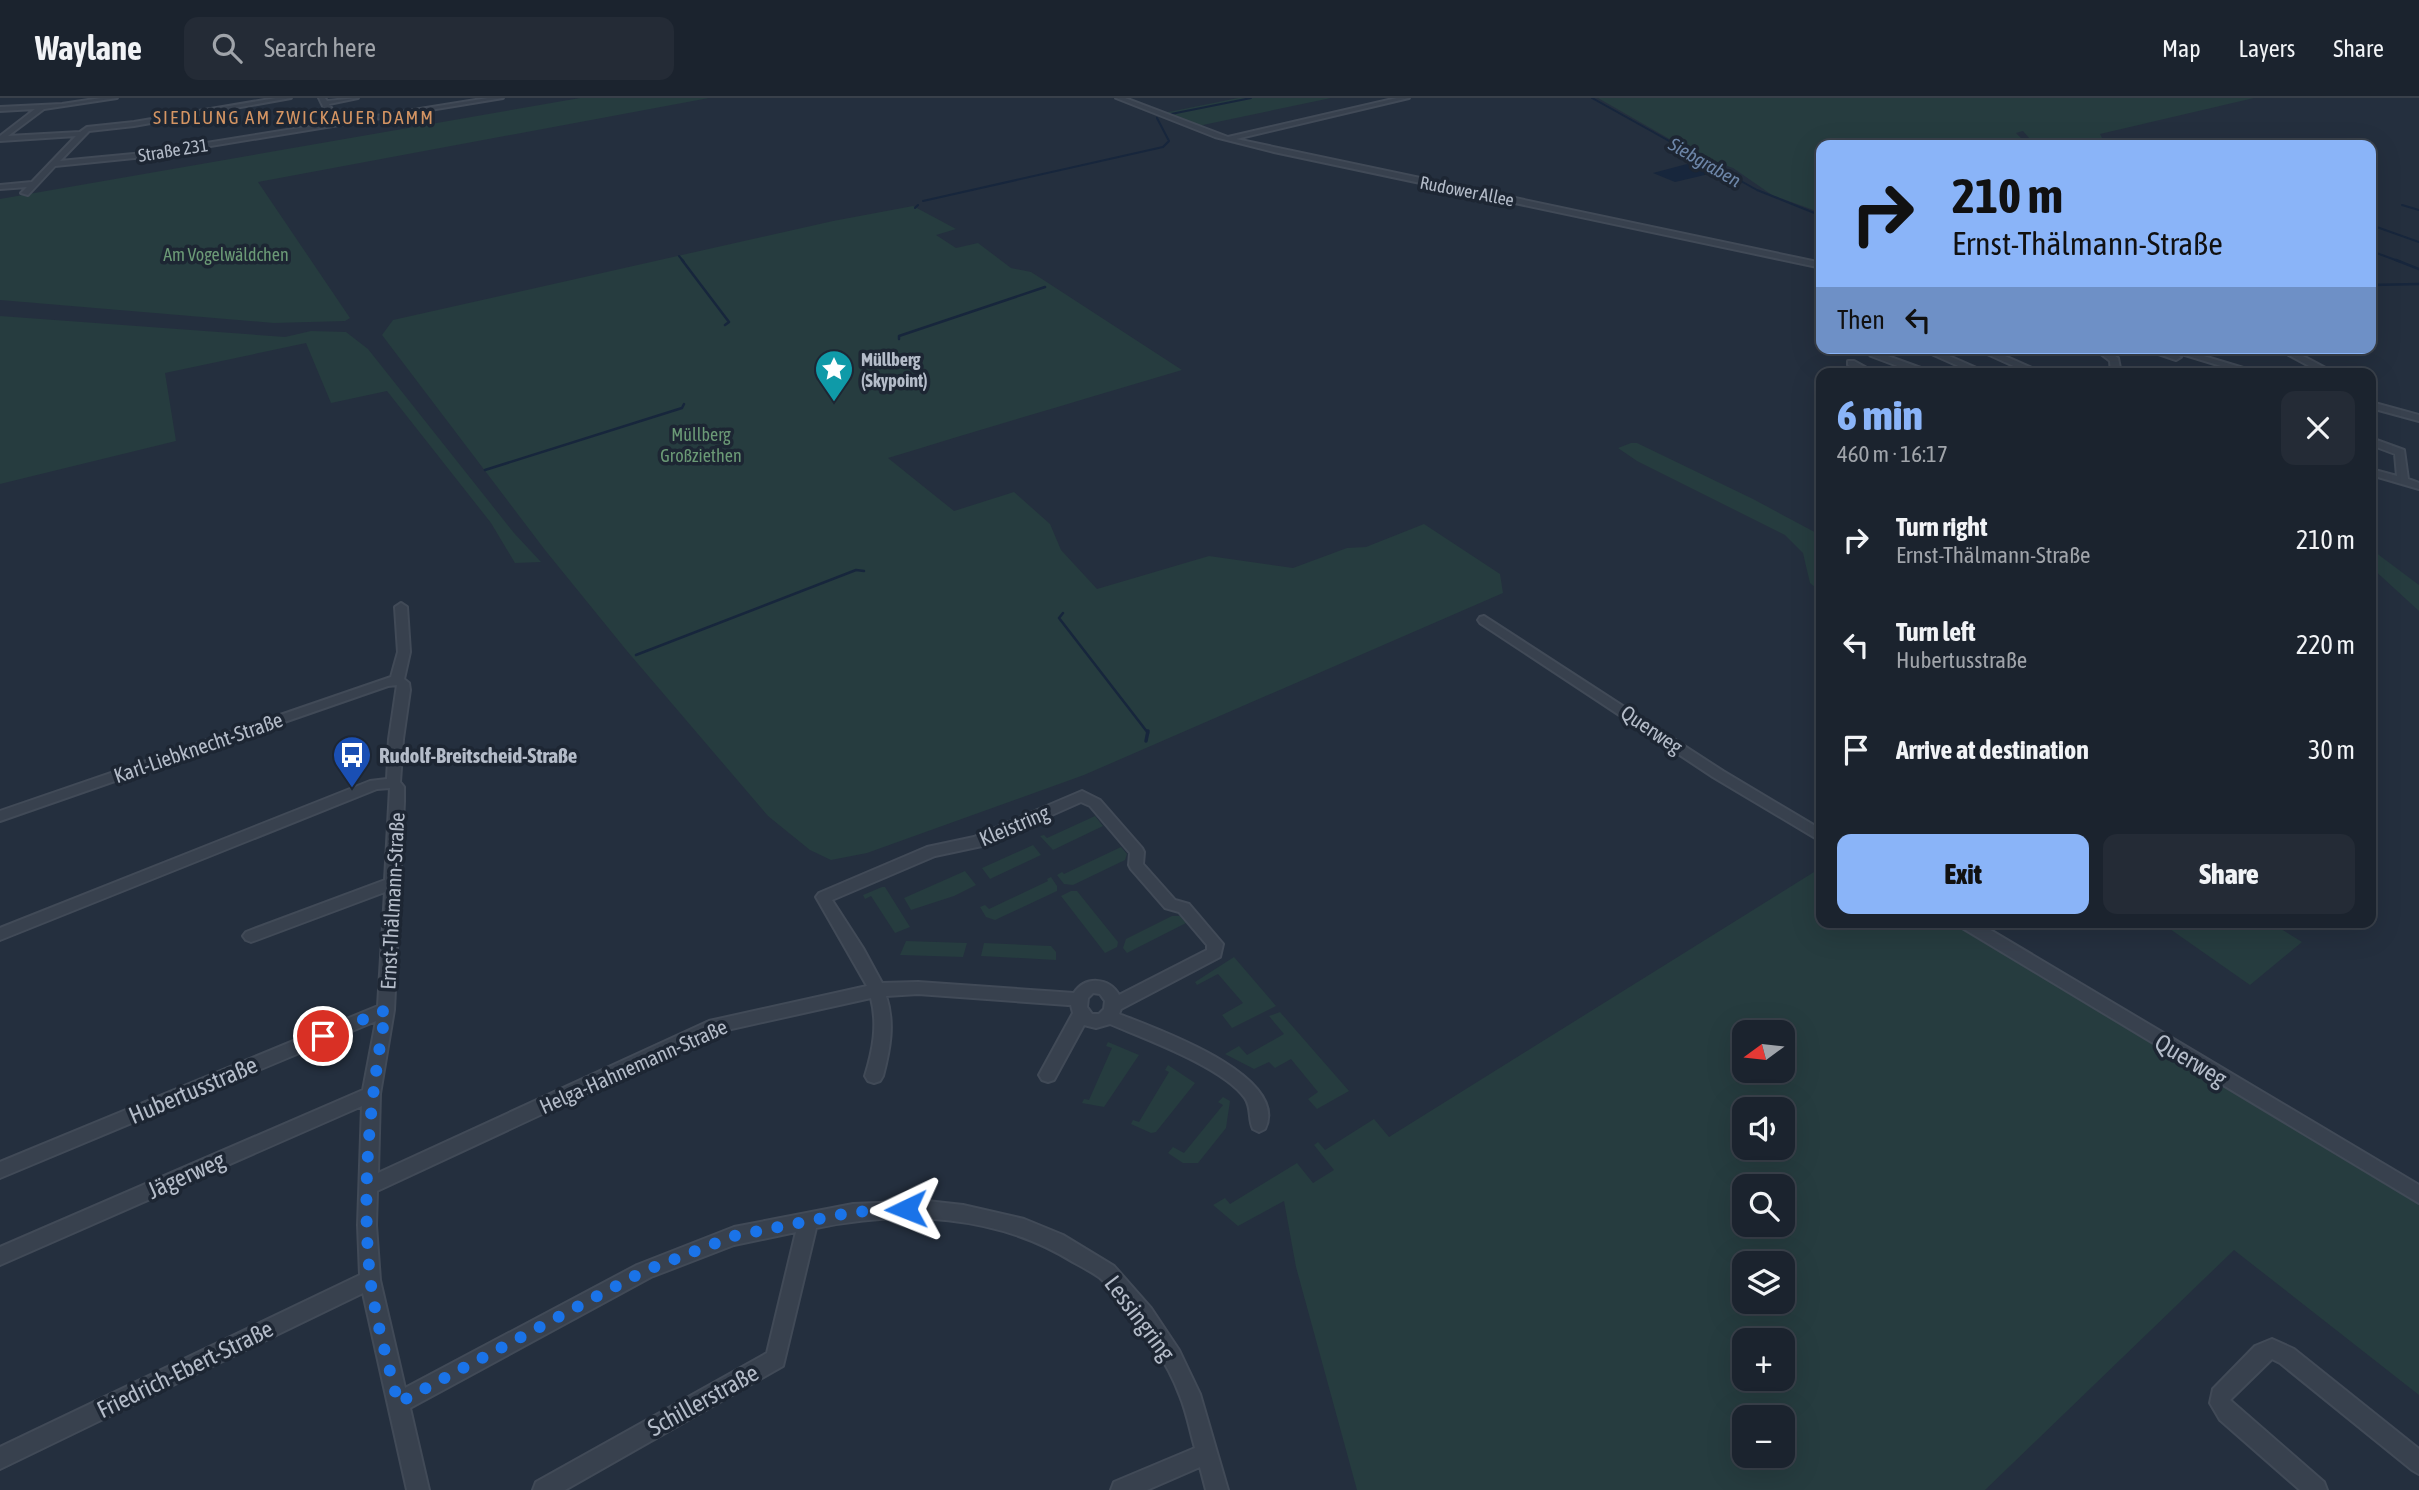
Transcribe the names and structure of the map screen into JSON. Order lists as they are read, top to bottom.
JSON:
{
  "streets": {
    "street": [
      "Straße 231",
      "Rudower Allee",
      "Querweg",
      "Karl-Liebknecht-Straße",
      "Kleistring",
      "Ernst-Thälmann-Straße",
      "Helga-Hahnemann-Straße",
      "Hubertusstraße",
      "Jägerweg",
      "Lessingring",
      "Friedrich-Ebert-Straße",
      "Schillerstraße"
    ]
  },
  "crossings": [
    ["Karl-Liebknecht-Straße", "Ernst-Thälmann-Straße"],
    ["Kleistring", "Helga-Hahnemann-Straße"],
    ["Ernst-Thälmann-Straße", "Helga-Hahnemann-Straße"],
    ["Ernst-Thälmann-Straße", "Hubertusstraße"],
    ["Ernst-Thälmann-Straße", "Jägerweg"],
    ["Ernst-Thälmann-Straße", "Lessingring"],
    ["Ernst-Thälmann-Straße", "Friedrich-Ebert-Straße"],
    ["Lessingring", "Schillerstraße"]
  ],
  "districts": ["SIEDLUNG AM ZWICKAUER DAMM"],
  "water": ["Siebgraben"],
  "parks": ["Am Vogelwäldchen", "Müllberg Großziethen"],
  "places": {
    "place": ["Müllberg (Skypoint)"],
    "bus stop": ["Rudolf-Breitscheid-Straße"]
  },
  "north": "left",
  "page": {
    "header": "Waylane",
    "search": "Search here",
    "nav": ["Map", "Layers", "Share"],
    "turn": ["210 m", "Ernst-Thälmann-Straße"],
    "then": "Then",
    "heading": ["6 min", "460 m · 16:17"],
    "list": [
      {
        "name": "Turn right",
        "note": "Ernst-Thälmann-Straße",
        "value": "210 m"
      },
      {
        "name": "Turn left",
        "note": "Hubertusstraße",
        "value": "220 m"
      },
      {
        "name": "Arrive at destination",
        "value": "30 m"
      }
    ],
    "buttons": ["Exit", "Share"],
    "map_buttons": ["+", "−"]
  }
}
